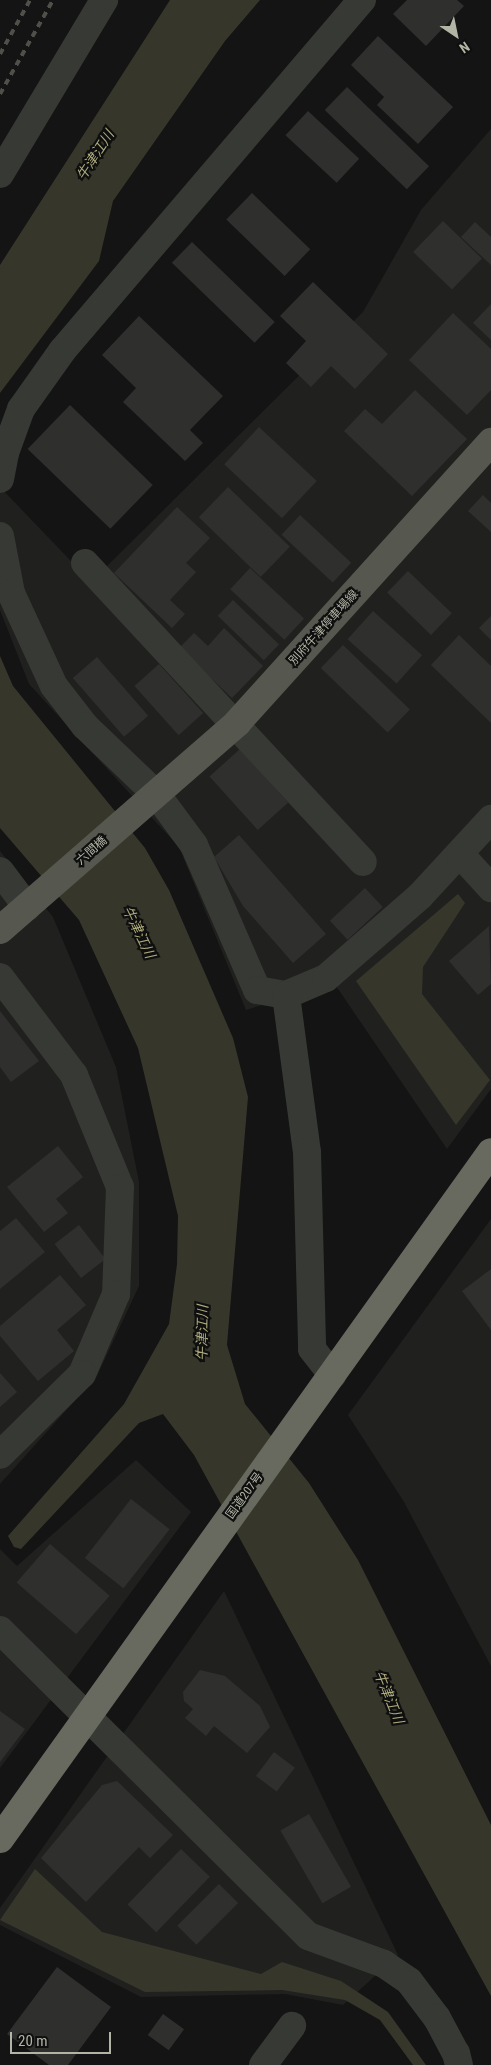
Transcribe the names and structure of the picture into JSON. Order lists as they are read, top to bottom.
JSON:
{
  "streets": {
    "highway": ["国道207号"],
    "main road": ["別府牛津停車場線", "六間橋"]
  },
  "crossings": [
    ["別府牛津停車場線", "六間橋"]
  ],
  "water": ["牛津江川"],
  "scale_bar": "20 m",
  "north": "bottom right"
}
